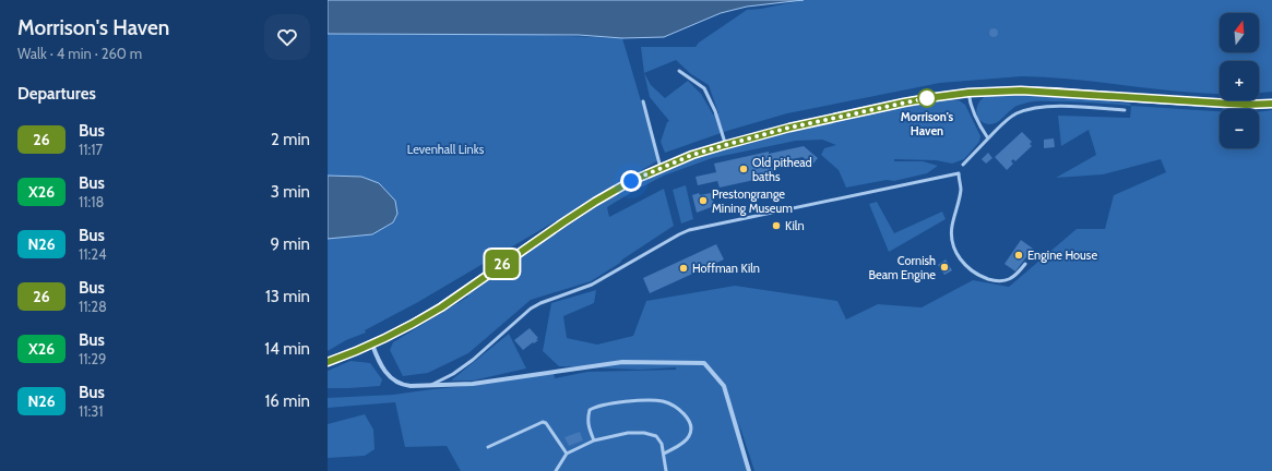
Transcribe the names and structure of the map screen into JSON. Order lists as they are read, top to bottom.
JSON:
{
  "parks": ["Levenhall Links"],
  "places": [
    "Morrison's Haven",
    "Old pithead baths",
    "Prestongrange Mining Museum",
    "Kiln",
    "Engine House",
    "Cornish Beam Engine",
    "Hoffman Kiln"
  ],
  "lines": ["bus line 26"],
  "north": "top",
  "page": {
    "heading": [
      ["Morrison's Haven", "Walk · 4 min · 260 m"],
      "Departures"
    ],
    "on_map": "26",
    "map_buttons": ["+", "−"],
    "list": [
      {
        "mark": "26",
        "name": "Bus",
        "note": "11:17",
        "value": "2 min"
      },
      {
        "mark": "X26",
        "name": "Bus",
        "note": "11:18",
        "value": "3 min"
      },
      {
        "mark": "N26",
        "name": "Bus",
        "note": "11:24",
        "value": "9 min"
      },
      {
        "mark": "26",
        "name": "Bus",
        "note": "11:28",
        "value": "13 min"
      },
      {
        "mark": "X26",
        "name": "Bus",
        "note": "11:29",
        "value": "14 min"
      },
      {
        "mark": "N26",
        "name": "Bus",
        "note": "11:31",
        "value": "16 min"
      }
    ]
  }
}
